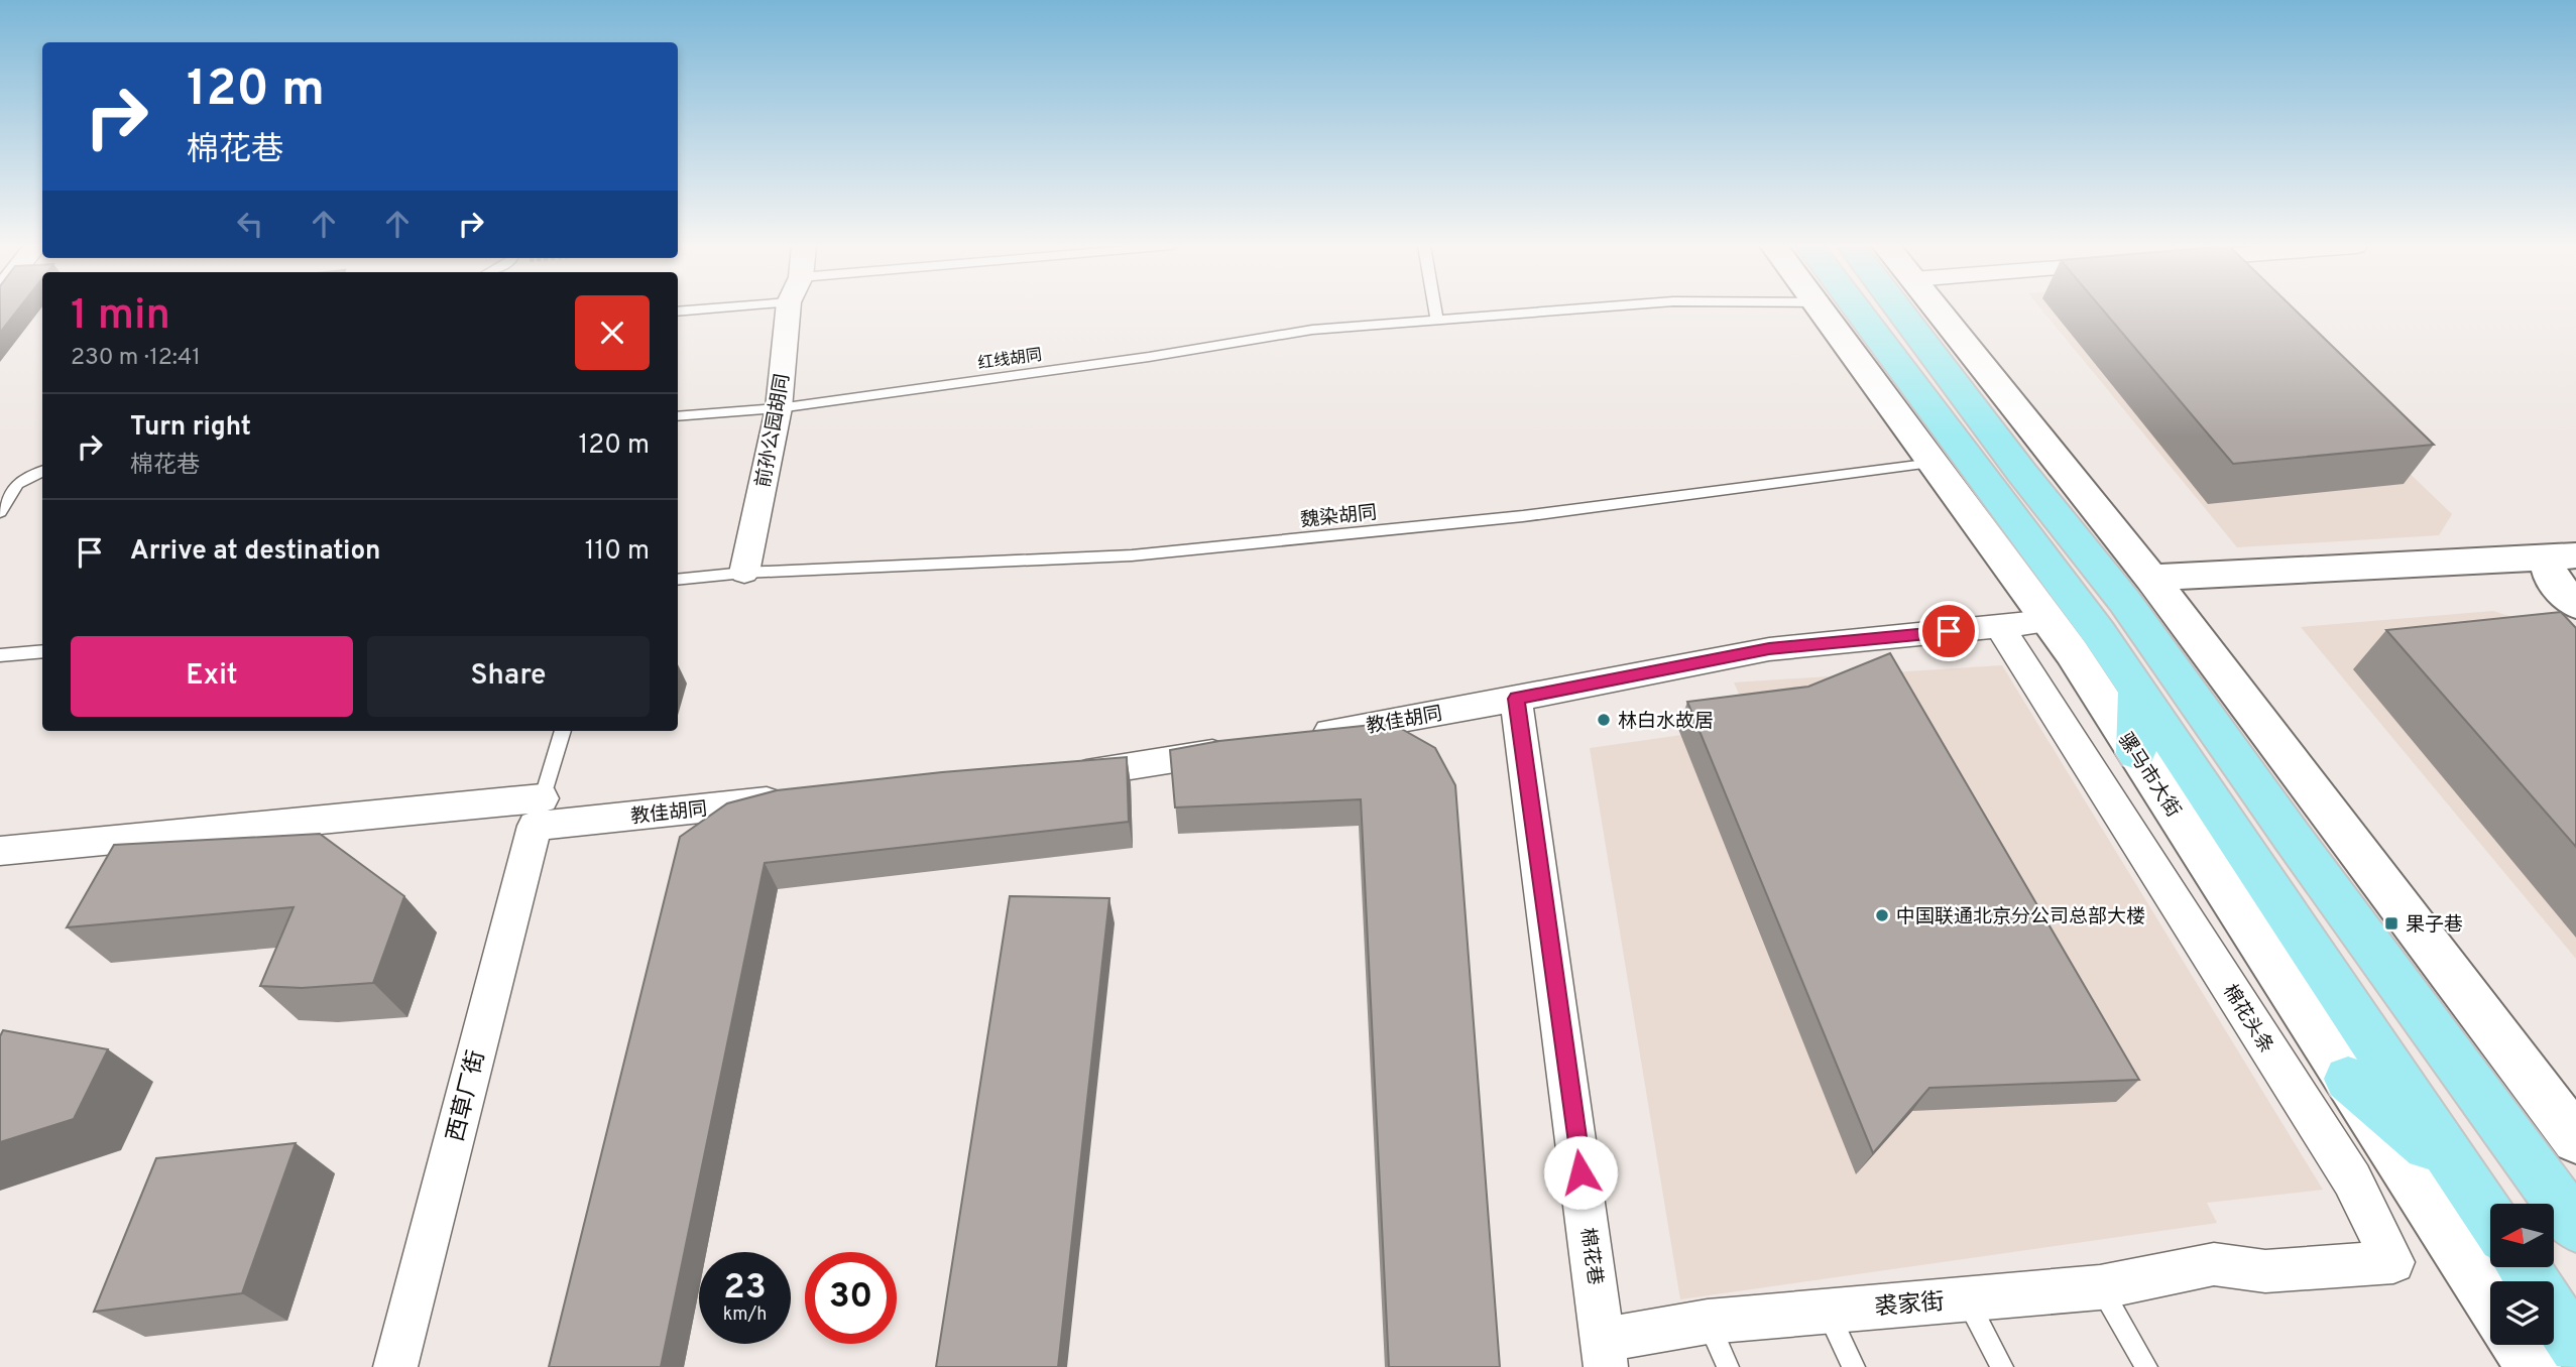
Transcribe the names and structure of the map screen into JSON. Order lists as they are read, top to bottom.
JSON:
{
  "streets": {
    "main road": ["骡马市大街"],
    "street": [
      "前孙公园胡同",
      "教佳胡同",
      "棉花头条",
      "西草厂街",
      "棉花巷",
      "裘家街"
    ],
    "lane": ["红线胡同", "魏染胡同"]
  },
  "crossings": [
    ["红线胡同", "前孙公园胡同"],
    ["前孙公园胡同", "魏染胡同"],
    ["魏染胡同", "骡马市大街"],
    ["教佳胡同", "西草厂街"],
    ["教佳胡同", "棉花巷"],
    ["棉花头条", "裘家街"],
    ["棉花巷", "裘家街"]
  ],
  "places": {
    "other": ["林白水故居", "中国联通北京分公司总部大楼"],
    "transit": ["果子巷"]
  },
  "north": "left",
  "page": {
    "turn": ["120 m", "棉花巷"],
    "heading": ["1 min", "230 m · 12:41"],
    "list": [
      {
        "name": "Turn right",
        "note": "棉花巷",
        "value": "120 m"
      },
      {
        "name": "Arrive at destination",
        "value": "110 m"
      }
    ],
    "buttons": ["Exit", "Share"],
    "speed": "23 km/h",
    "limit": "30"
  }
}
